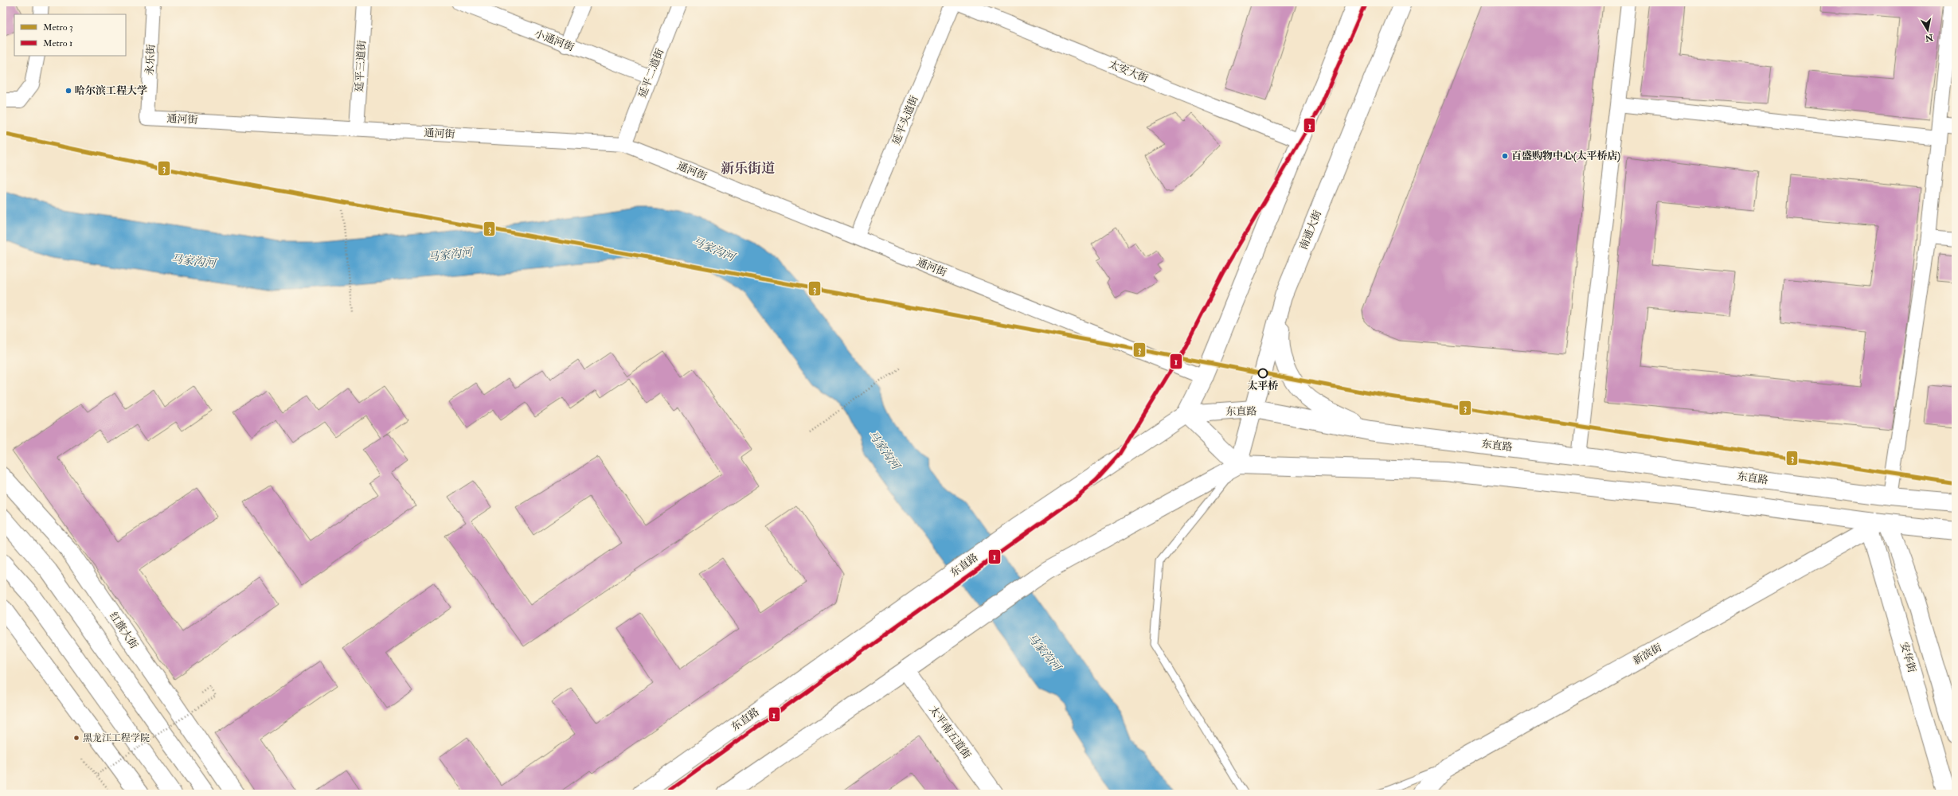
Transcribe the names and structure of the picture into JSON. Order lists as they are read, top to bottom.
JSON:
{
  "streets": {
    "main road": [
      "南通大街",
      "东直路",
      "红旗大街",
      "新滨街",
      "安华街",
      "太平南五道街"
    ],
    "street": [
      "小通河街",
      "永乐街",
      "延平三道街",
      "太安大街",
      "延平二道街",
      "通河街",
      "延平头道街"
    ]
  },
  "crossings": [
    ["小通河街", "延平二道街"],
    ["永乐街", "通河街"],
    ["延平三道街", "通河街"],
    ["延平二道街", "通河街"],
    ["通河街", "延平头道街"],
    ["南通大街", "东直路"],
    ["新滨街", "安华街"]
  ],
  "districts": ["新乐街道"],
  "water": ["马家沟河"],
  "places": [
    "哈尔滨工程大学",
    "百盛购物中心(太平桥店)",
    "太平桥",
    "黑龙江工程学院"
  ],
  "lines": ["metro line 1", "metro line 3"],
  "legend": ["Metro 3", "Metro 1"],
  "north": "bottom"
}
